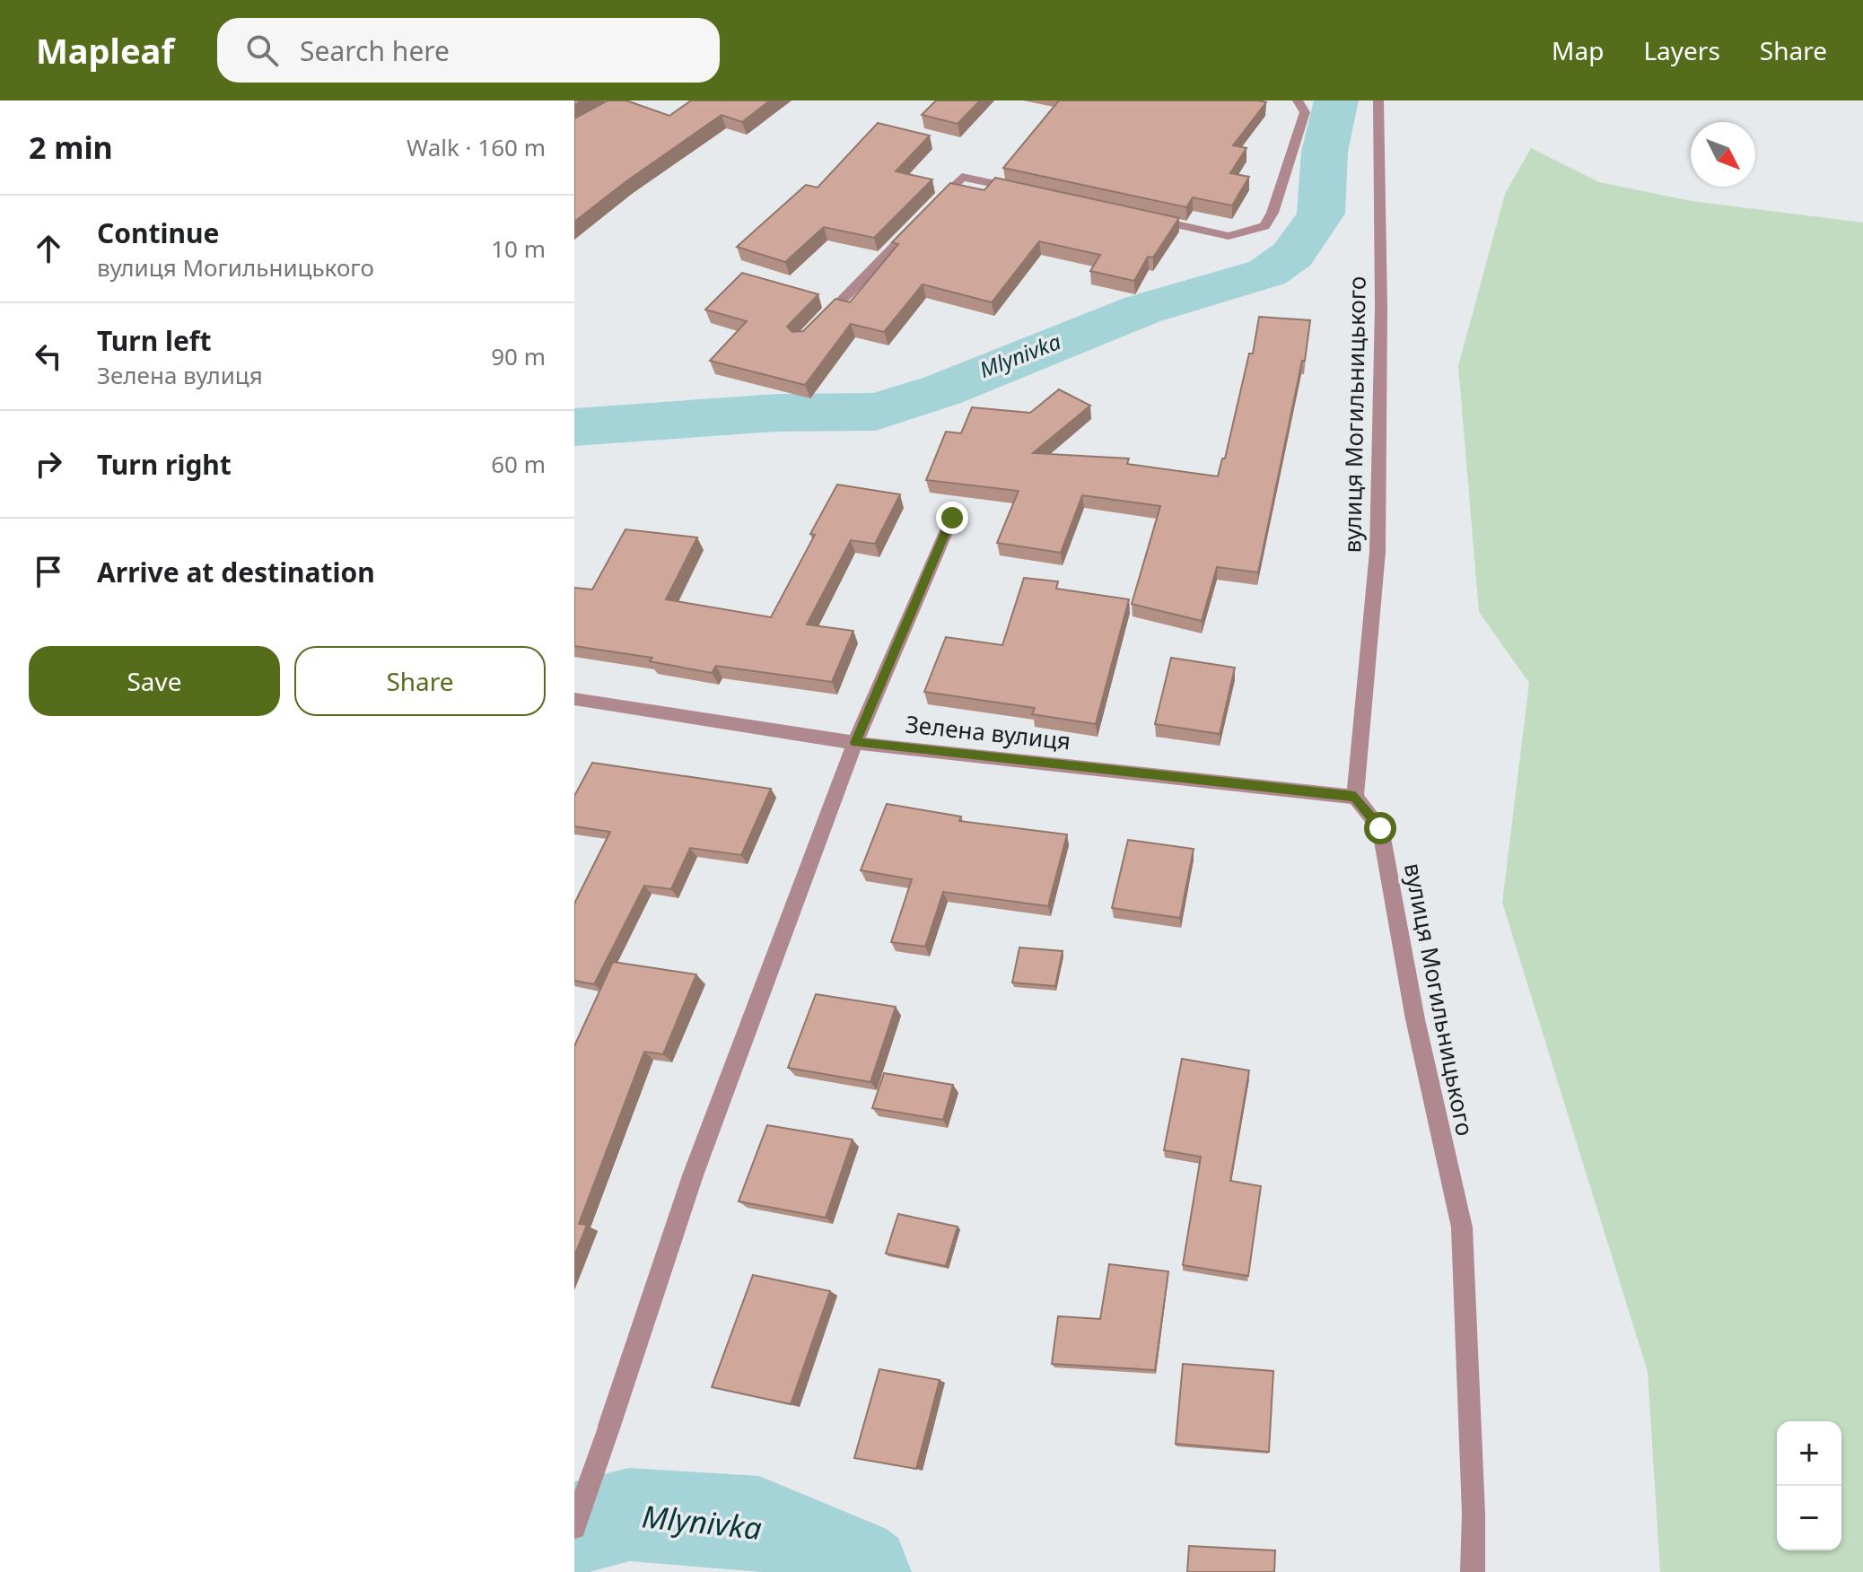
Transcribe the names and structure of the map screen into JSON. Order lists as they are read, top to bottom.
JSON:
{
  "streets": {
    "street": ["вулиця Могильницького", "Зелена вулиця"]
  },
  "crossings": [
    ["вулиця Могильницького", "Зелена вулиця"]
  ],
  "water": ["Mlynivka"],
  "north": "bottom right",
  "page": {
    "header": "Mapleaf",
    "search": "Search here",
    "nav": ["Map", "Layers", "Share"],
    "heading": ["2 min", "Walk · 160 m"],
    "list": [
      ["Continue", "вулиця Могильницького", "10 m"],
      ["Turn left", "Зелена вулиця", "90 m"],
      ["Turn right", "60 m"],
      "Arrive at destination"
    ],
    "buttons": ["Save", "Share"],
    "map_buttons": ["+", "−"]
  }
}
